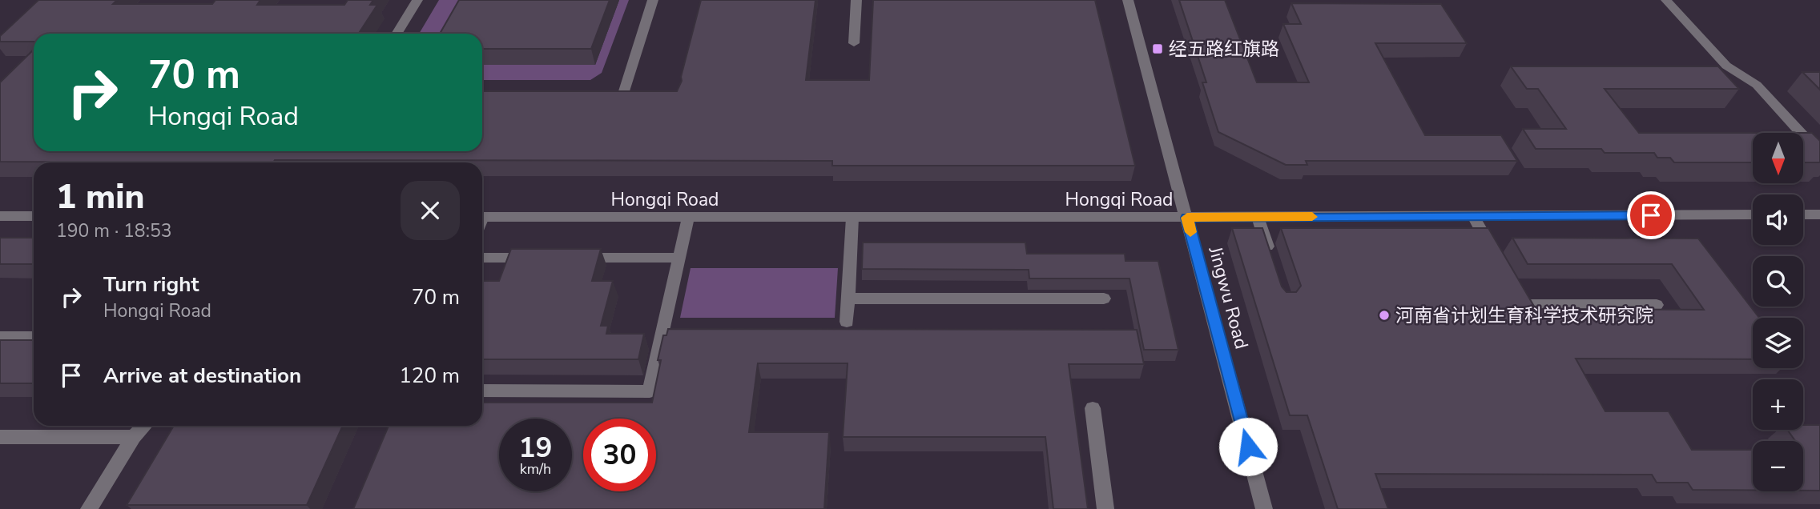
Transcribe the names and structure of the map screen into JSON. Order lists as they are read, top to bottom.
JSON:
{
  "streets": {
    "street": ["Hongqi Road", "Jingwu Road"]
  },
  "crossings": [
    ["Hongqi Road", "Jingwu Road"]
  ],
  "places": {
    "transit": ["经五路红旗路"],
    "other": ["河南省计划生育科学技术研究院"]
  },
  "north": "bottom",
  "page": {
    "turn": ["70 m", "Hongqi Road"],
    "map_buttons": ["+", "−"],
    "heading": ["1 min", "190 m · 18:53"],
    "list": [
      {
        "name": "Turn right",
        "note": "Hongqi Road",
        "value": "70 m"
      },
      {
        "name": "Arrive at destination",
        "value": "120 m"
      }
    ],
    "speed": "19 km/h",
    "limit": "30"
  }
}
